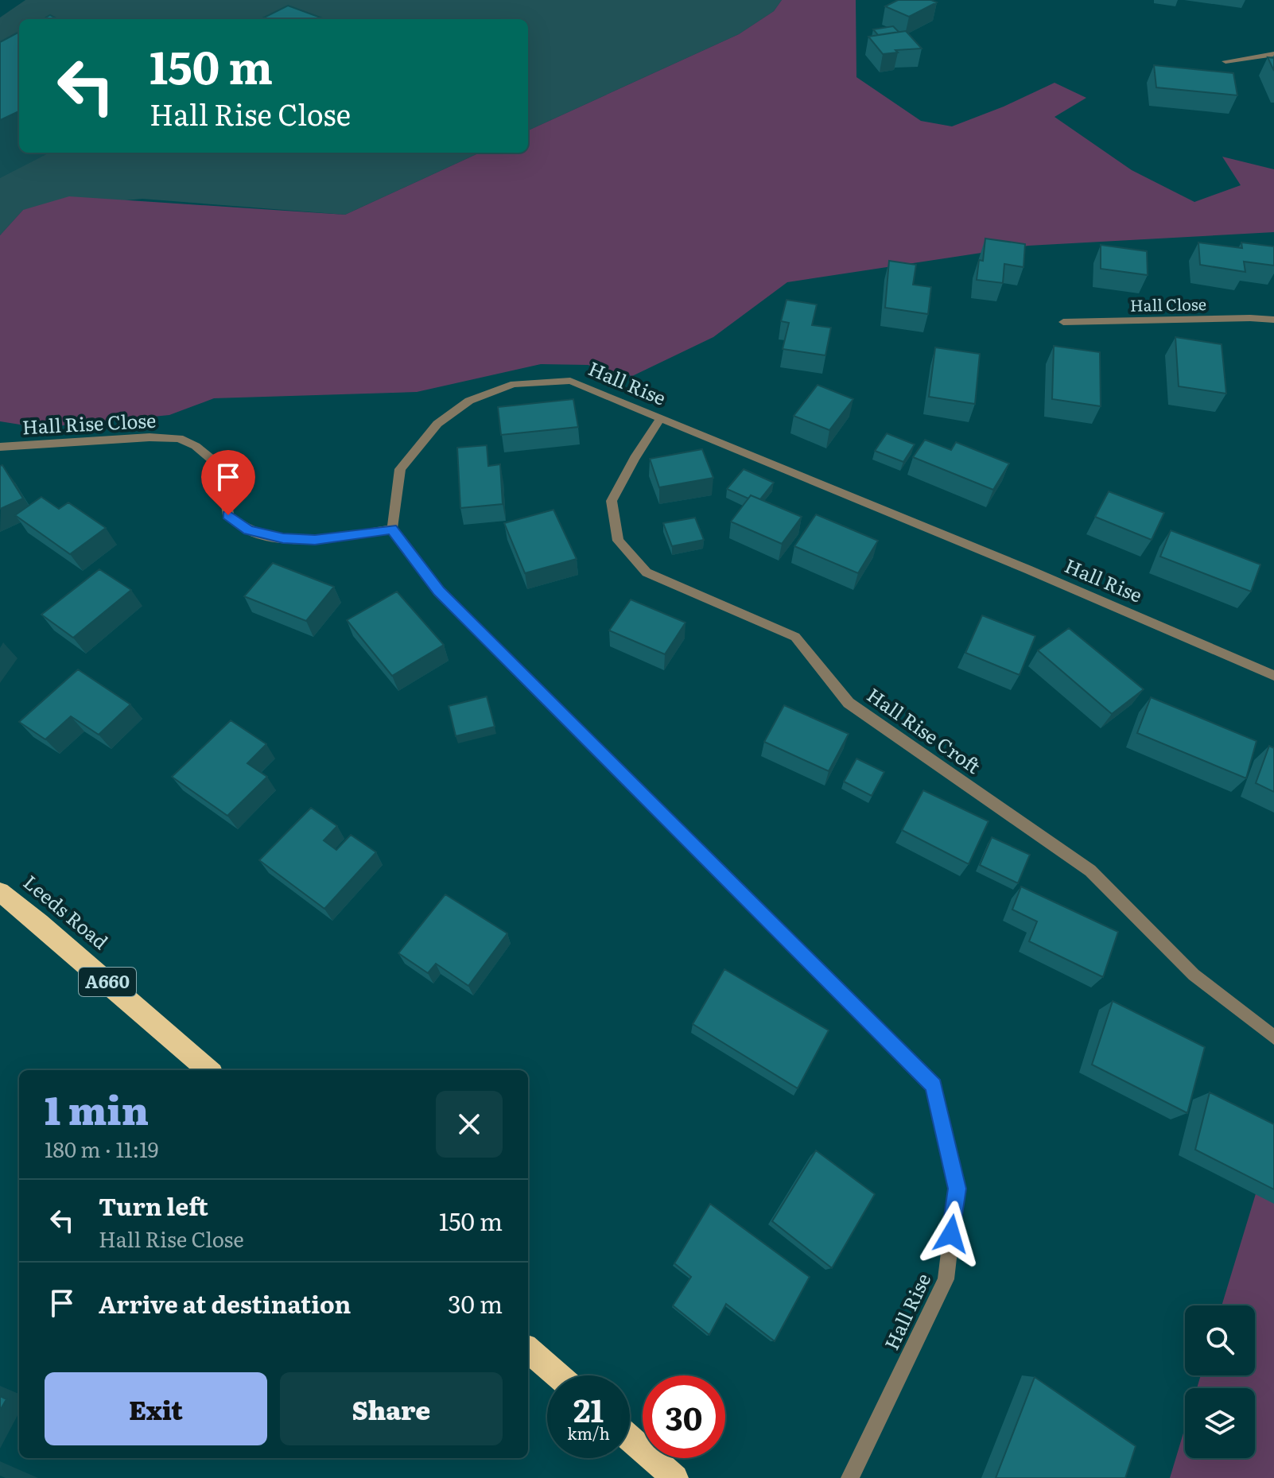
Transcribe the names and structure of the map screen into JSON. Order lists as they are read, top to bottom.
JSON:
{
  "streets": {
    "highway": ["Leeds Road", "A660"],
    "street": [
      "Hall Close",
      "Hall Rise",
      "Hall Rise Close",
      "Hall Rise Croft"
    ]
  },
  "crossings": [
    ["Hall Rise", "Hall Rise Close"],
    ["Hall Rise", "Hall Rise Croft"]
  ],
  "page": {
    "turn": ["150 m", "Hall Rise Close"],
    "heading": ["1 min", "180 m · 11:19"],
    "list": [
      {
        "name": "Turn left",
        "note": "Hall Rise Close",
        "value": "150 m"
      },
      {
        "name": "Arrive at destination",
        "value": "30 m"
      }
    ],
    "buttons": ["Exit", "Share"],
    "speed": "21 km/h",
    "limit": "30"
  }
}
